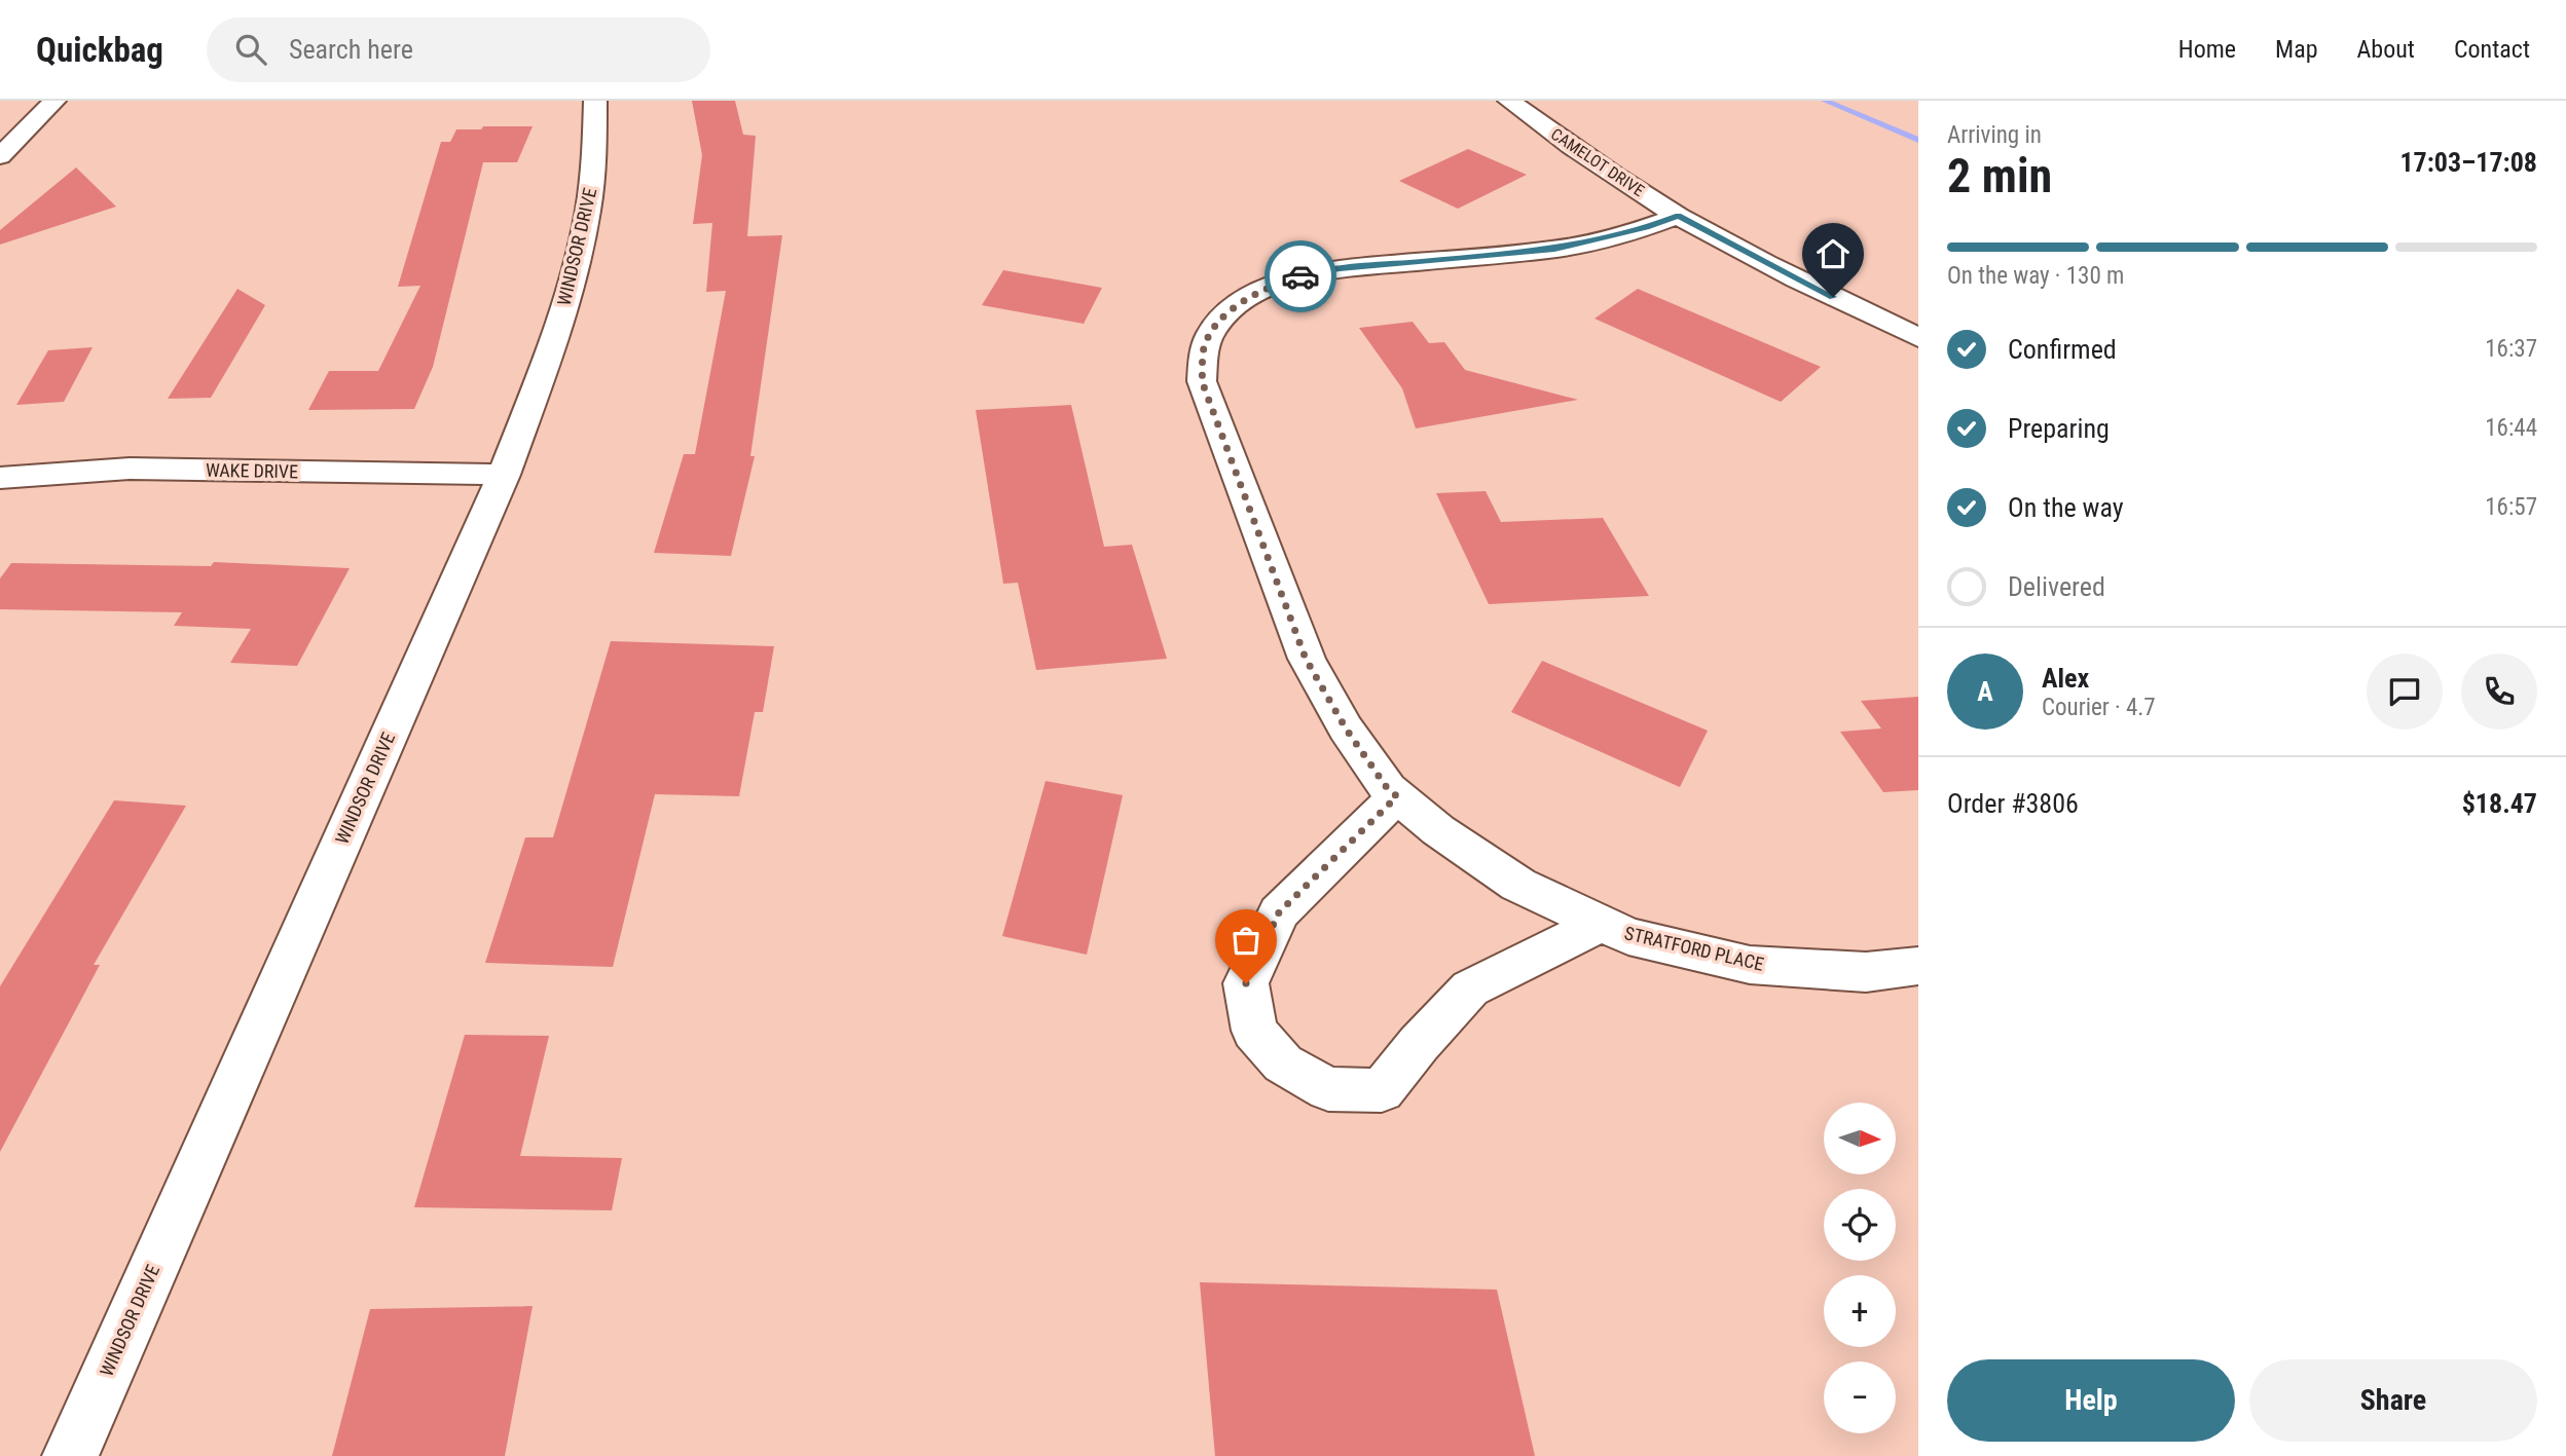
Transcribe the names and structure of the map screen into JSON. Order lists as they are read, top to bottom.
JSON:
{
  "streets": {
    "street": [
      "CAMELOT DRIVE",
      "WINDSOR DRIVE",
      "WAKE DRIVE",
      "STRATFORD PLACE"
    ]
  },
  "crossings": [
    ["CAMELOT DRIVE", "STRATFORD PLACE"],
    ["WINDSOR DRIVE", "WAKE DRIVE"]
  ],
  "north": "right",
  "page": {
    "header": "Quickbag",
    "search": "Search here",
    "nav": [
      "Home",
      "Map",
      "About",
      "Contact"
    ],
    "heading": ["2 min", "Arriving in", "17:03–17:08"],
    "panel": [
      "Alex",
      "Courier · 4.7",
      "Order #3806",
      "$18.47"
    ],
    "bar": "On the way · 130 m",
    "list": [
      ["Confirmed", "16:37"],
      ["Preparing", "16:44"],
      ["On the way", "16:57"],
      "Delivered"
    ],
    "round": "A",
    "map_buttons": ["+", "−"],
    "buttons": ["Help", "Share"]
  }
}
